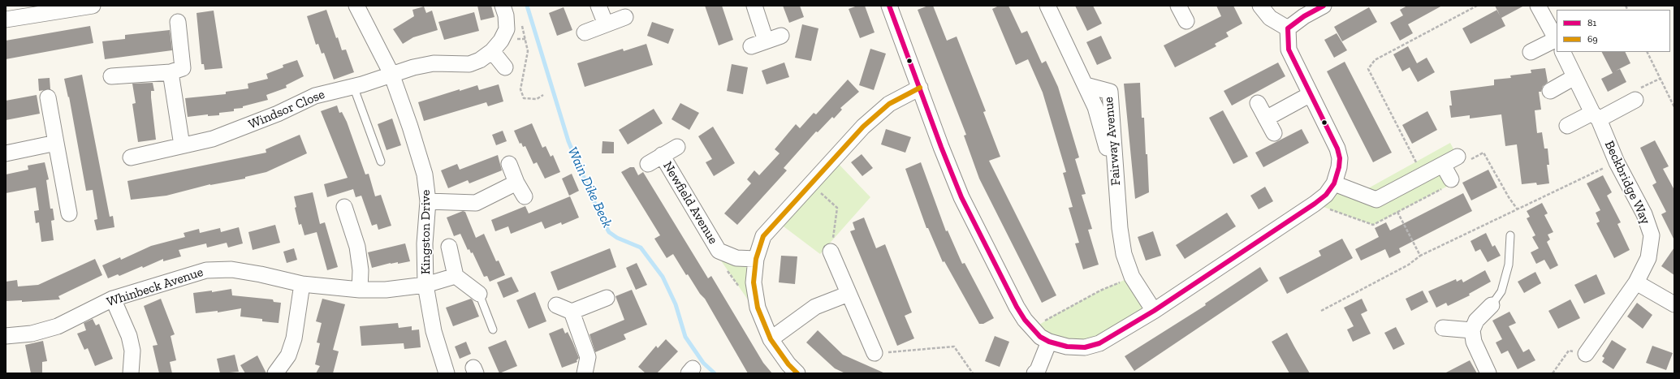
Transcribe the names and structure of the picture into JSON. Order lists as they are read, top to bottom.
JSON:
{
  "streets": {
    "street": [
      "Windsor Close",
      "Fairway Avenue",
      "Beckbridge Way",
      "Newfield Avenue",
      "Kingston Drive",
      "Whinbeck Avenue"
    ]
  },
  "crossings": [
    ["Windsor Close", "Kingston Drive"],
    ["Kingston Drive", "Whinbeck Avenue"]
  ],
  "water": ["Wain Dike Beck"],
  "lines": ["transit line 81", "transit line 69"],
  "legend": ["81", "69"]
}
